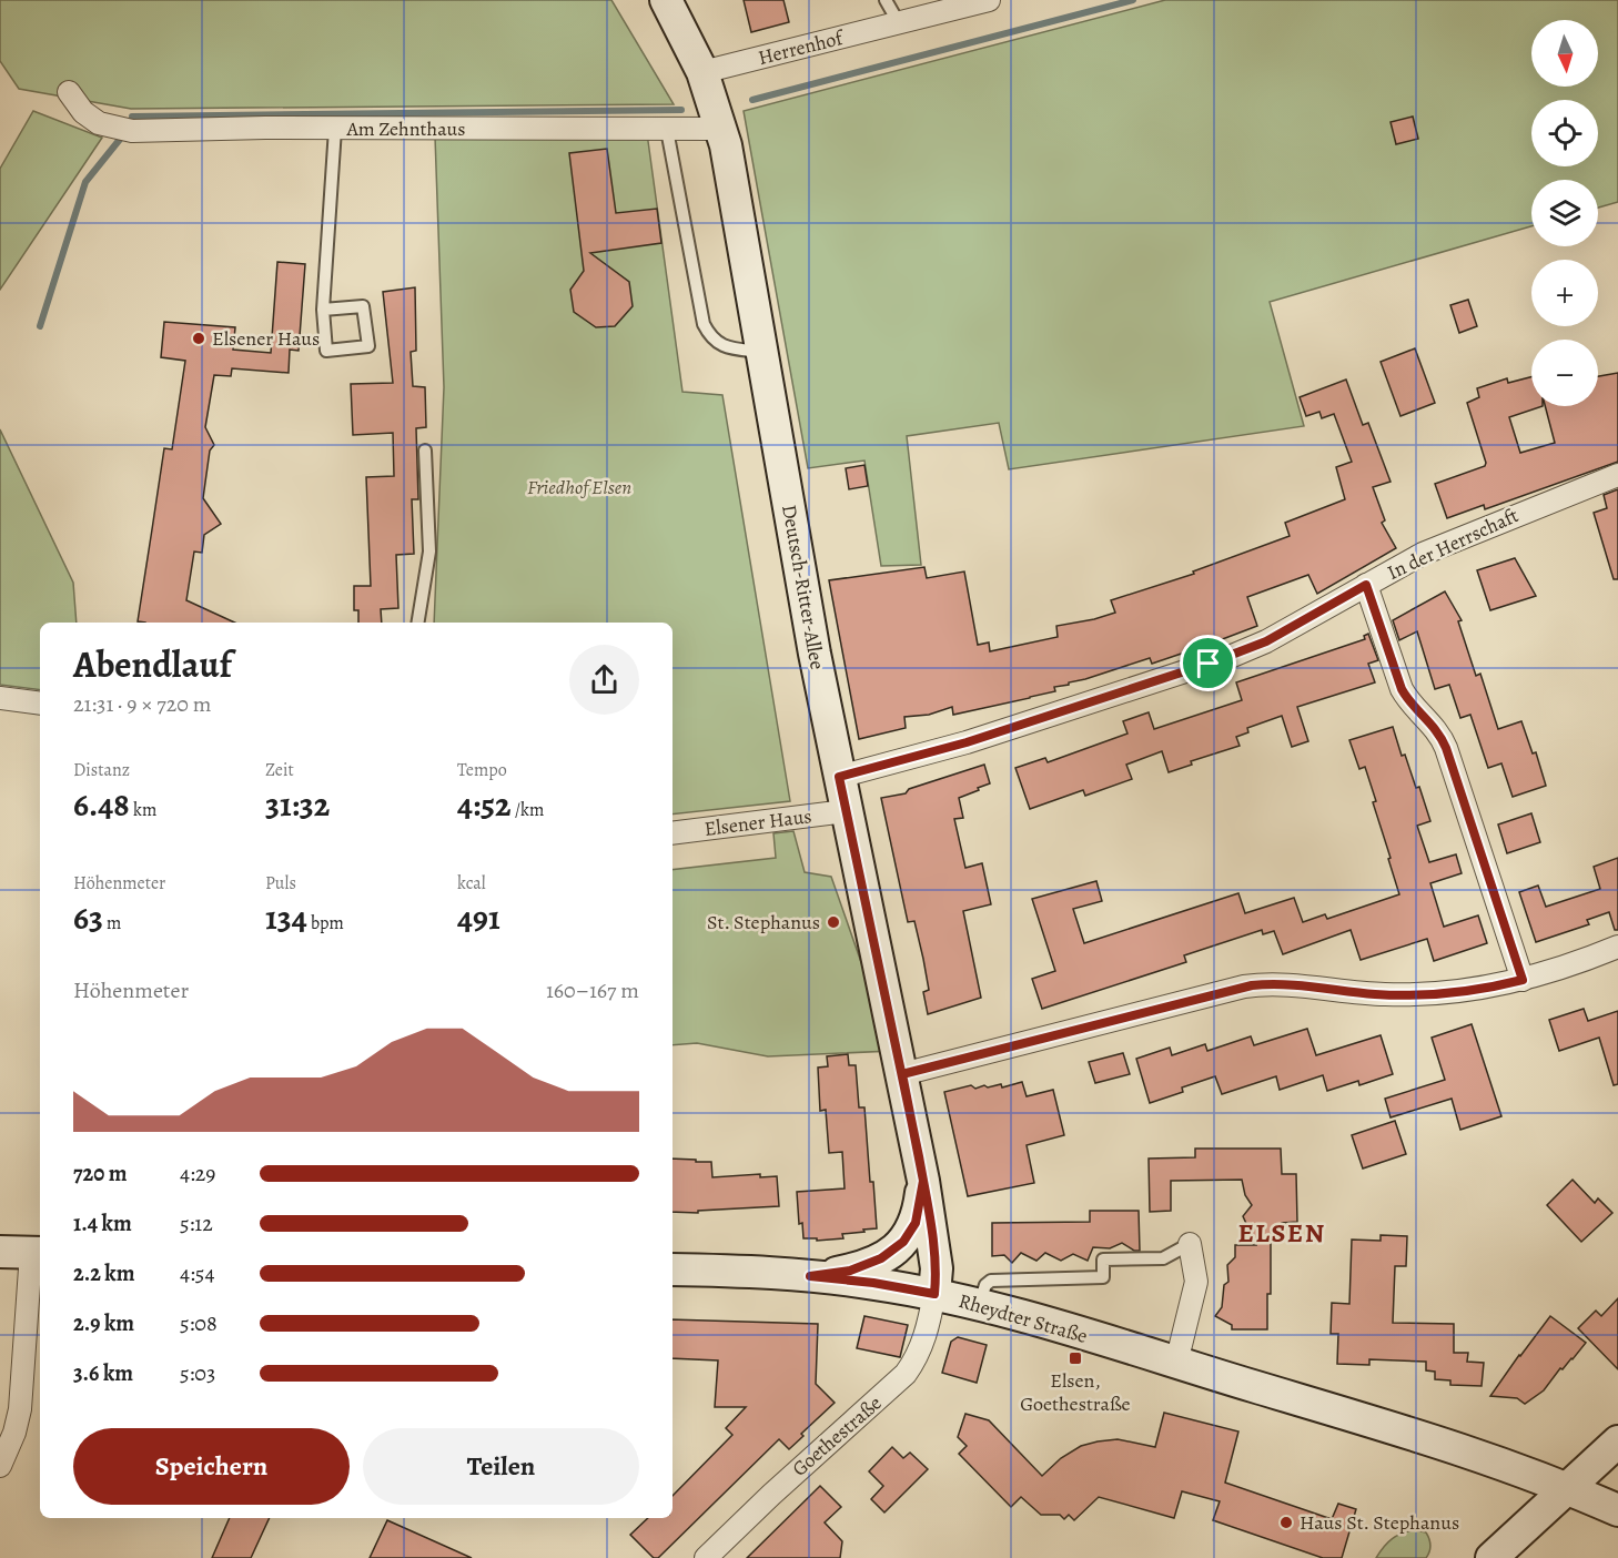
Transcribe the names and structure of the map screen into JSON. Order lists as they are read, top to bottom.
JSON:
{
  "streets": {
    "street": [
      "Herrenhof",
      "Am Zehnthaus",
      "In der Herrschaft",
      "Deutsch-Ritter-Allee",
      "Elsener Haus",
      "Rheydter Straße",
      "Goethestraße"
    ]
  },
  "crossings": [
    ["Herrenhof", "Deutsch-Ritter-Allee"],
    ["Am Zehnthaus", "Deutsch-Ritter-Allee"],
    ["In der Herrschaft", "Deutsch-Ritter-Allee"],
    ["Deutsch-Ritter-Allee", "Elsener Haus"],
    ["Deutsch-Ritter-Allee", "Rheydter Straße"],
    ["Deutsch-Ritter-Allee", "Goethestraße"],
    ["Rheydter Straße", "Goethestraße"]
  ],
  "districts": ["ELSEN"],
  "parks": ["Friedhof Elsen"],
  "places": {
    "other": ["Elsener Haus", "St. Stephanus", "Haus St. Stephanus"],
    "transit": ["Elsen, Goethestraße"]
  },
  "north": "bottom",
  "page": {
    "map_buttons": ["+", "−"],
    "heading": ["Abendlauf", "21:31 · 9 × 720 m"],
    "stats": [
      ["Distanz", "6.48 km"],
      ["Zeit", "31:32"],
      ["Tempo", "4:52 /km"],
      ["Höhenmeter", "63 m"],
      ["Puls", "134 bpm"],
      ["kcal", "491"]
    ],
    "chart": ["Höhenmeter", "160–167 m"],
    "list": [
      {
        "name": "720 m",
        "note": "4:29"
      },
      {
        "name": "1.4 km",
        "note": "5:12"
      },
      {
        "name": "2.2 km",
        "note": "4:54"
      },
      {
        "name": "2.9 km",
        "note": "5:08"
      },
      {
        "name": "3.6 km",
        "note": "5:03"
      }
    ],
    "buttons": ["Speichern", "Teilen"]
  }
}
